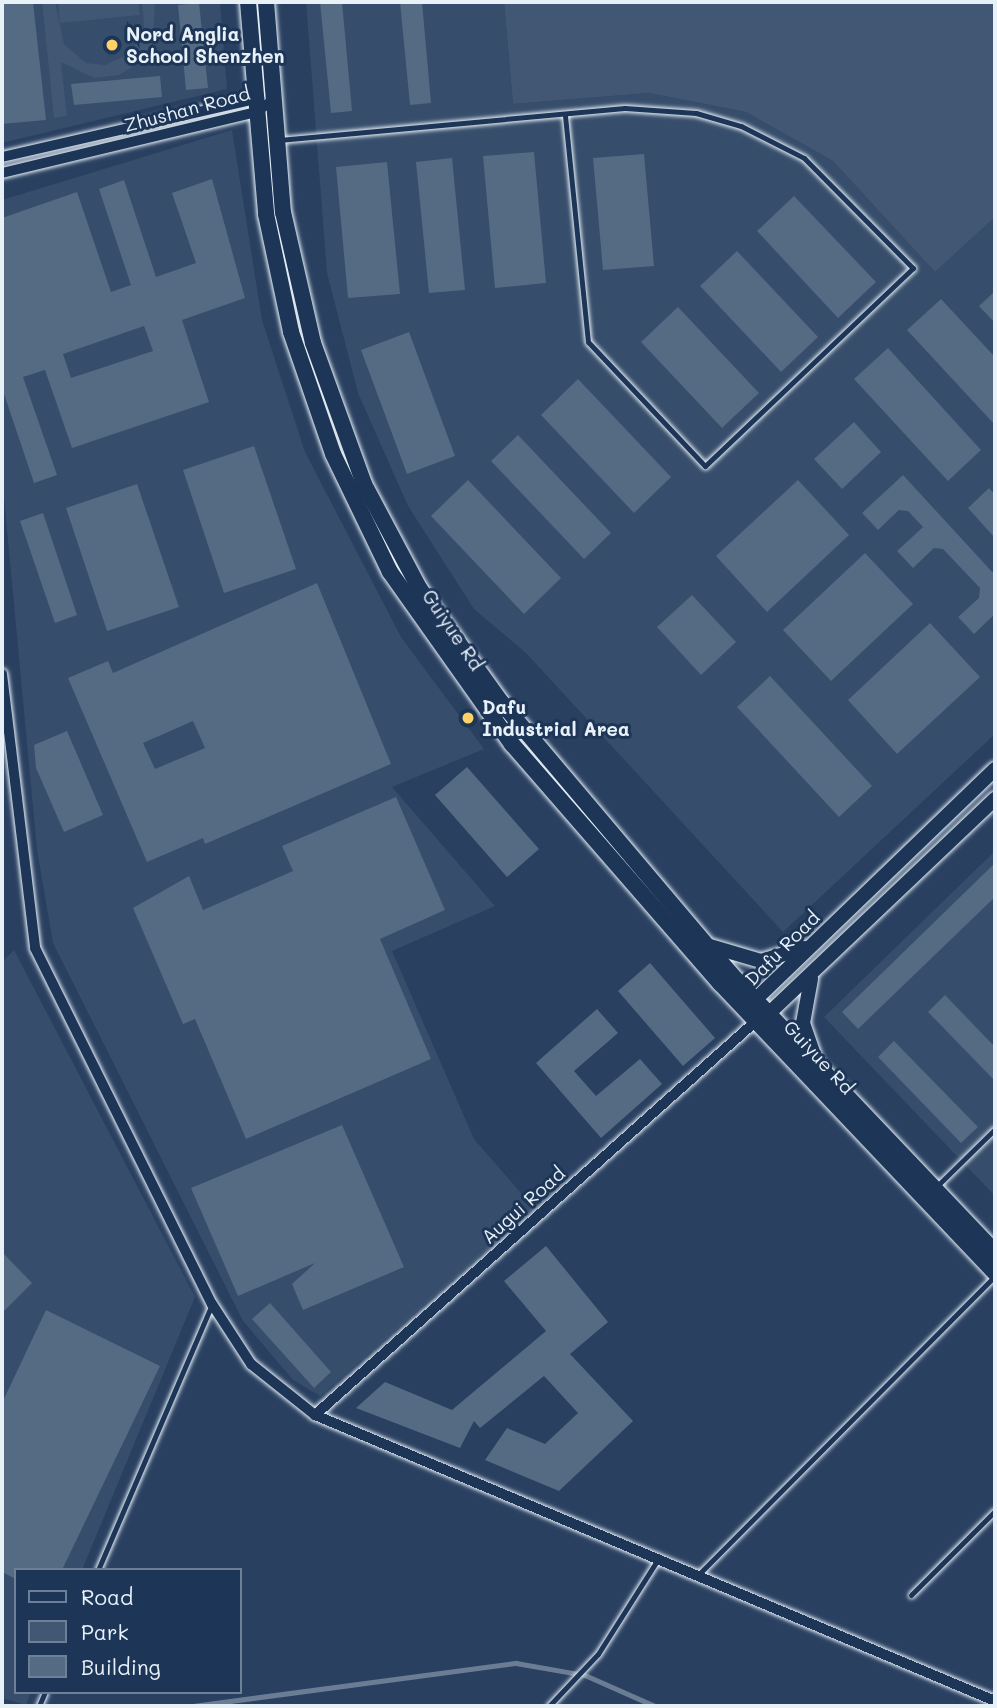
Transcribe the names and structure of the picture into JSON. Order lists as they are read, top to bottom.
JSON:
{
  "streets": {
    "main road": ["Guiyue Rd"],
    "street": ["Zhushan Road", "Dafu Road", "Augui Road"]
  },
  "crossings": [
    ["Zhushan Road", "Guiyue Rd"],
    ["Guiyue Rd", "Dafu Road"],
    ["Guiyue Rd", "Augui Road"],
    ["Dafu Road", "Augui Road"]
  ],
  "places": ["Nord Anglia School Shenzhen", "Dafu Industrial Area"],
  "legend": ["Road", "Park", "Building"]
}
